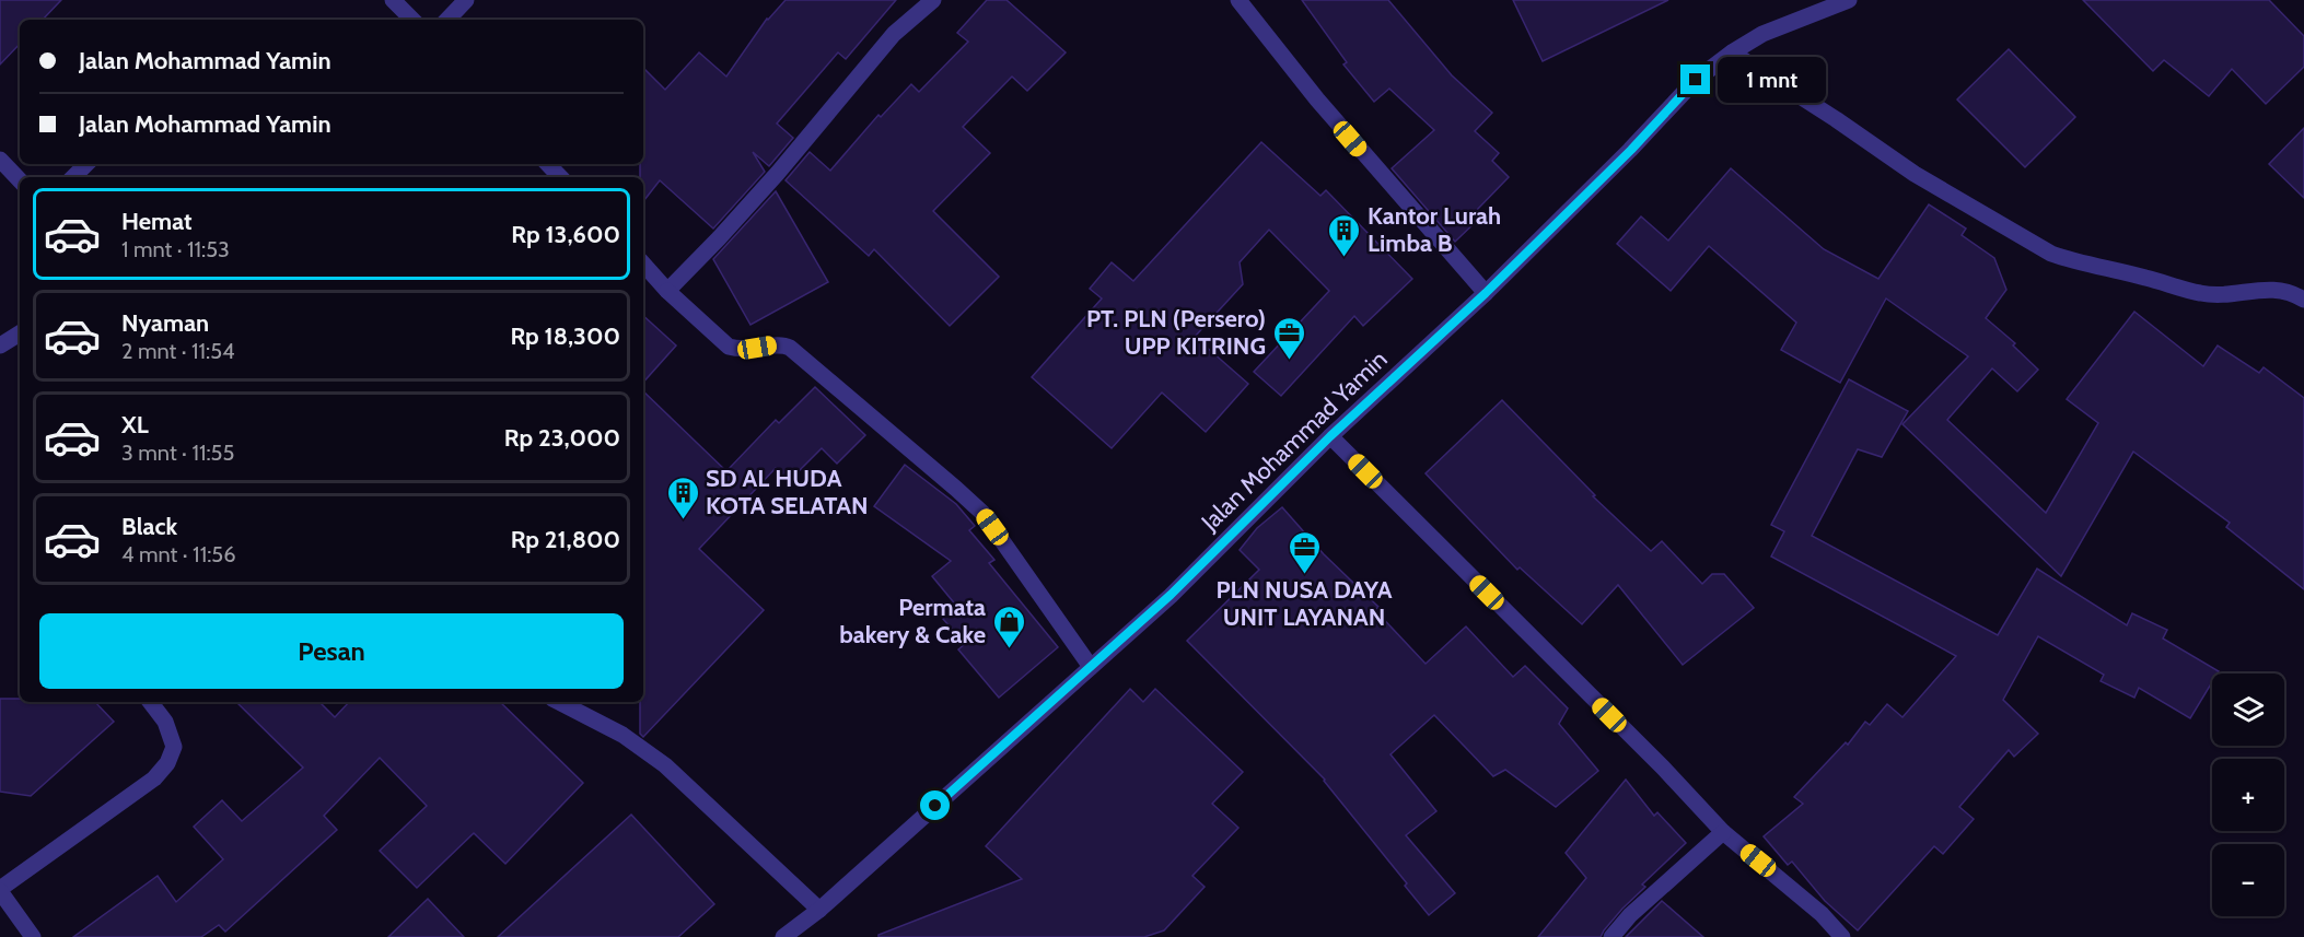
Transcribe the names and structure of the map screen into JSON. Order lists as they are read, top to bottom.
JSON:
{
  "streets": {
    "street": ["Jalan Mohammad Yamin"]
  },
  "places": {
    "building": ["Kantor Lurah Limba B", "SD AL HUDA KOTA SELATAN"],
    "office": ["PT. PLN (Persero) UPP KITRING", "PLN NUSA DAYA UNIT LAYANAN"],
    "shop": ["Permata bakery & Cake"]
  },
  "page": {
    "banner": ["Jalan Mohammad Yamin", "Jalan Mohammad Yamin"],
    "bubble": "1 mnt",
    "list": [
      {
        "name": "Hemat",
        "note": "1 mnt · 11:53",
        "value": "Rp 13,600"
      },
      {
        "name": "Nyaman",
        "note": "2 mnt · 11:54",
        "value": "Rp 18,300"
      },
      {
        "name": "XL",
        "note": "3 mnt · 11:55",
        "value": "Rp 23,000"
      },
      {
        "name": "Black",
        "note": "4 mnt · 11:56",
        "value": "Rp 21,800"
      }
    ],
    "buttons": "Pesan",
    "map_buttons": ["+", "−"]
  }
}
